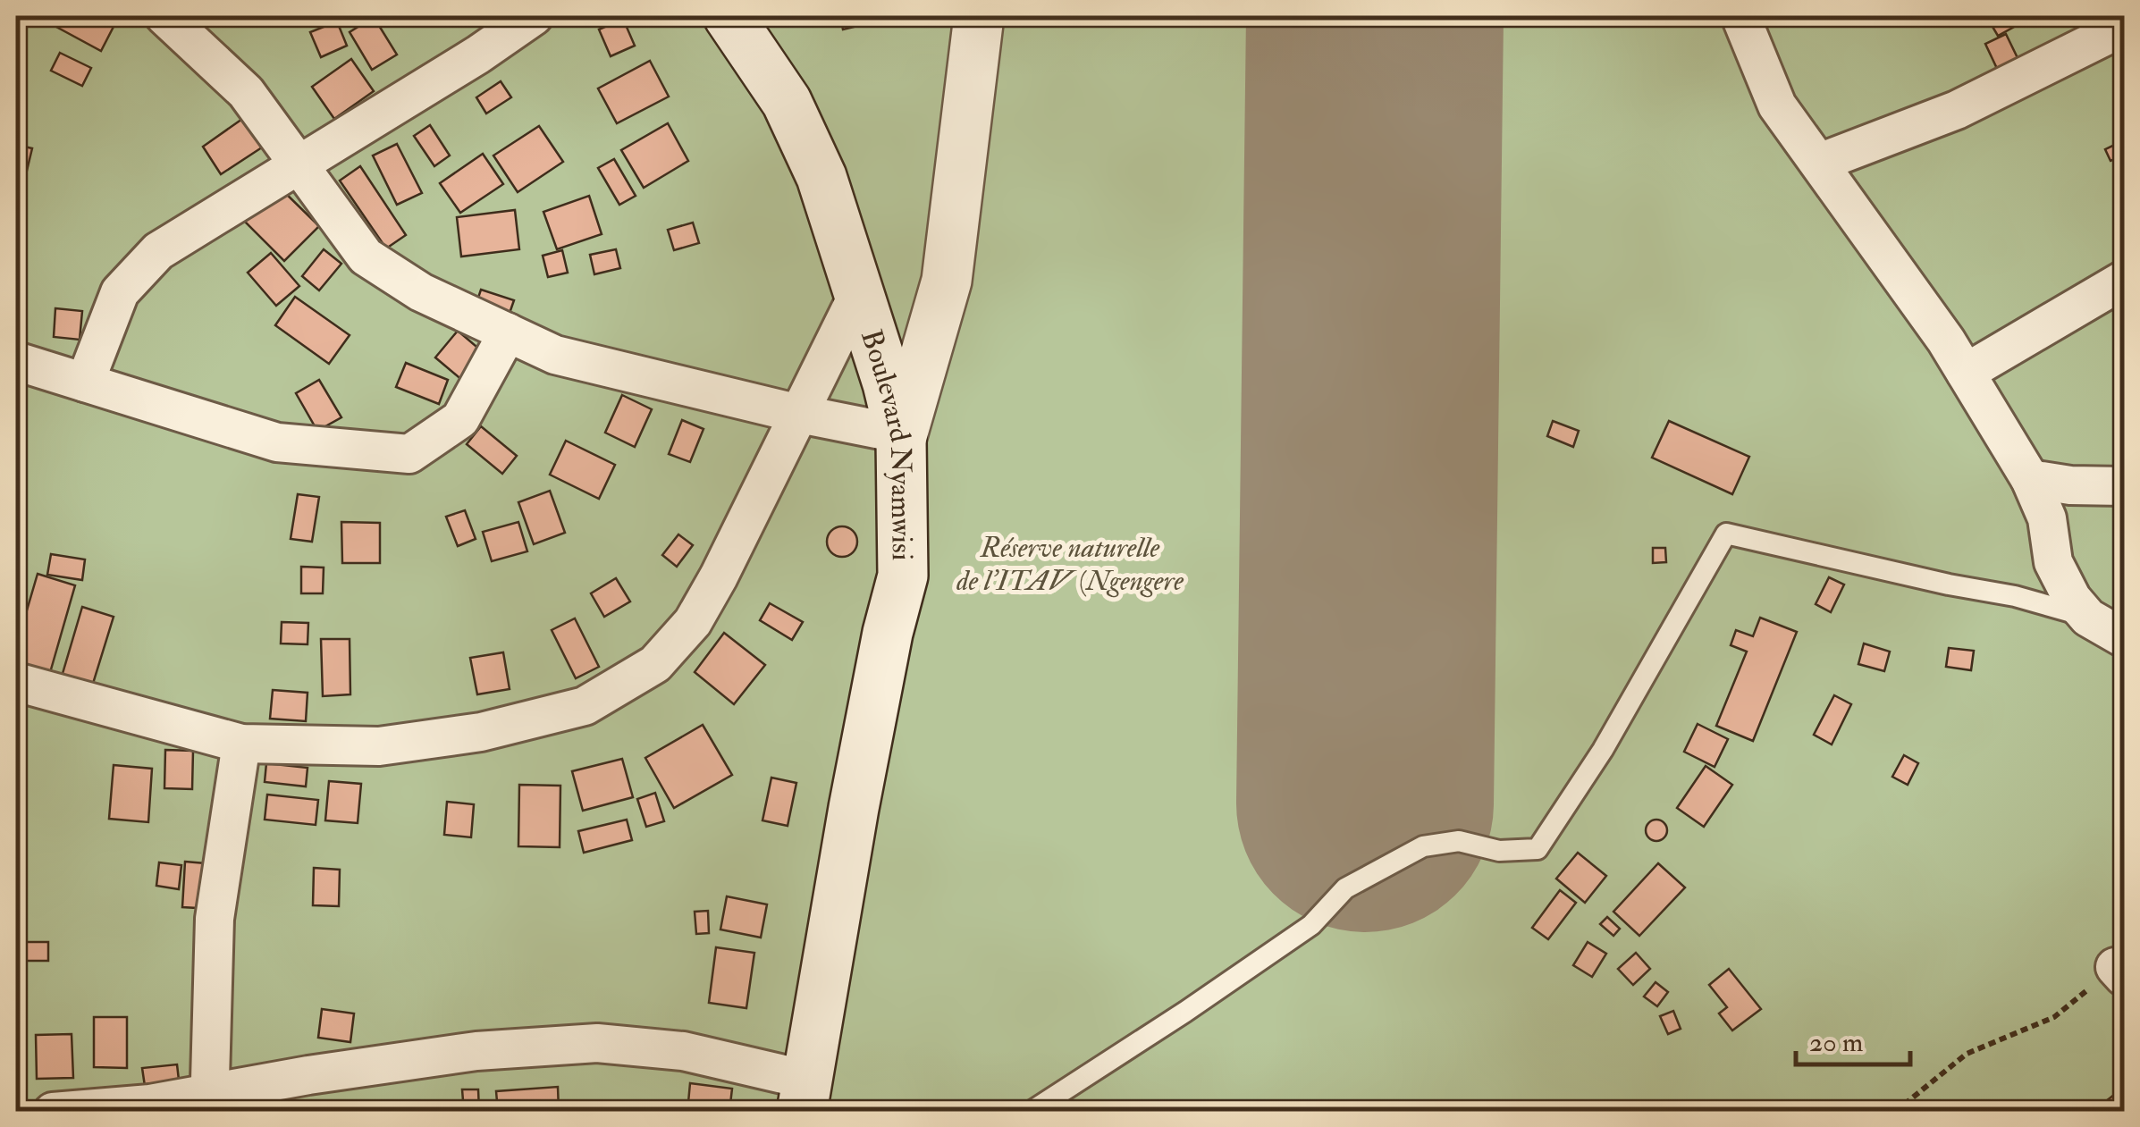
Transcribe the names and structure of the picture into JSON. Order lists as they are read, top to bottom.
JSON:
{
  "streets": {
    "main road": ["Boulevard Nyamwisi"]
  },
  "parks": ["Réserve naturelle de l'ITAV (Ngengere"],
  "scale_bar": "20 m"
}
